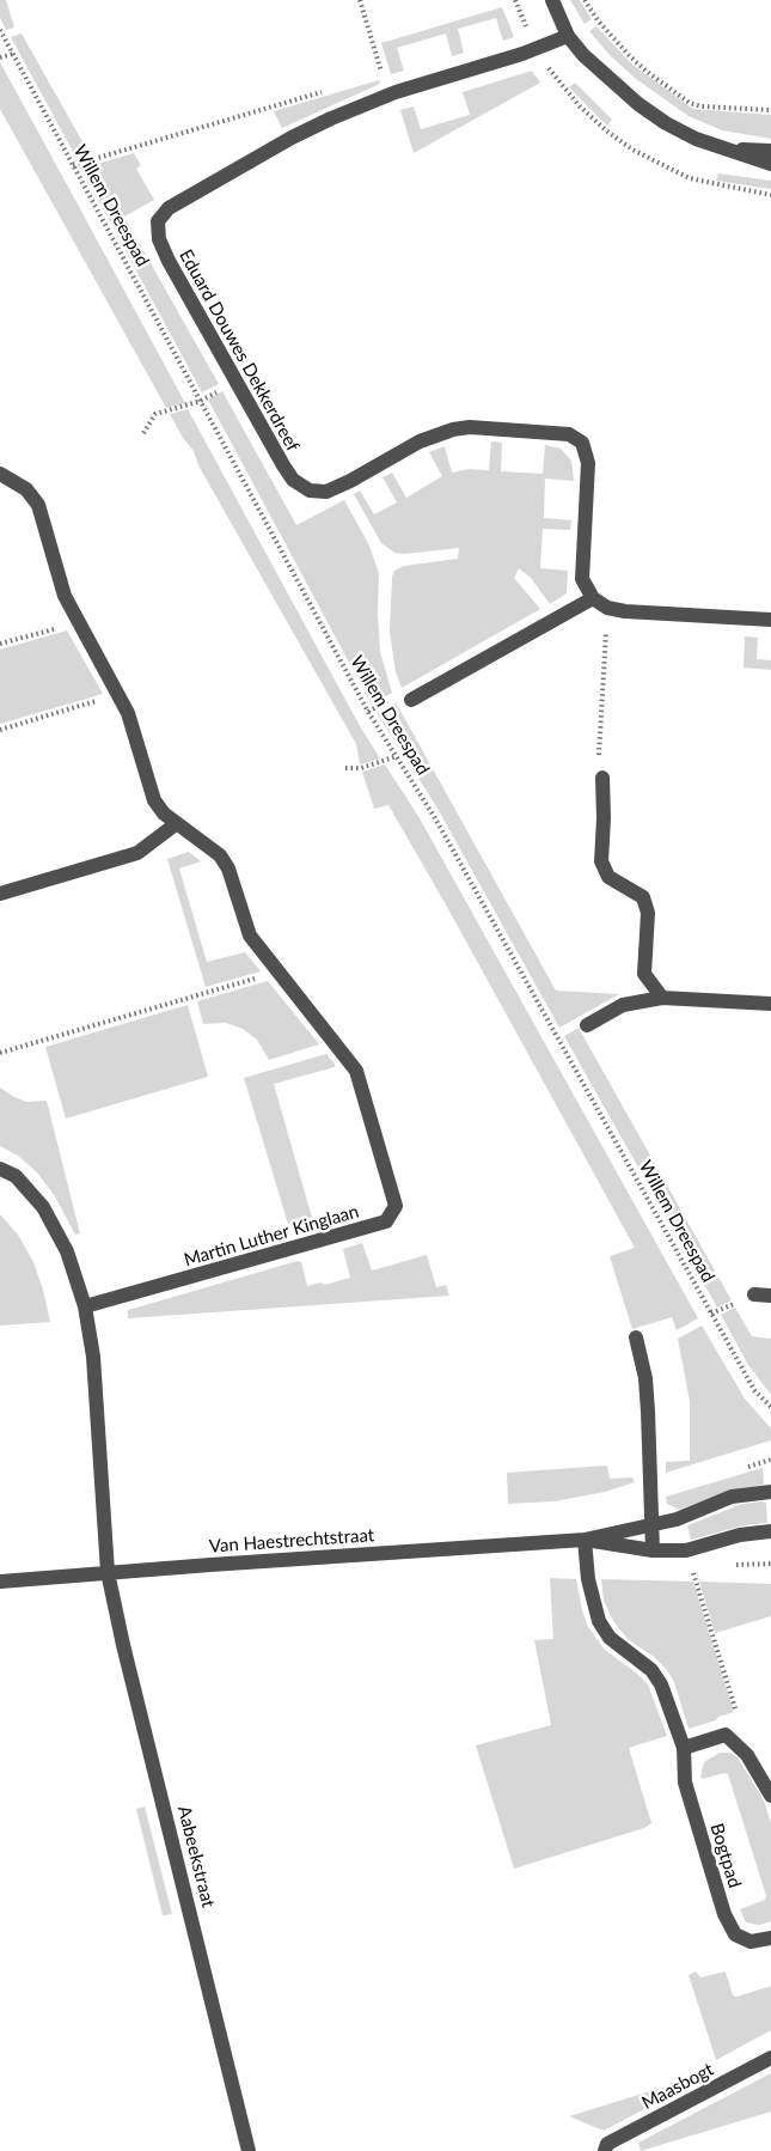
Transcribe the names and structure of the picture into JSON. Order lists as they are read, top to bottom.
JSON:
{
  "streets": {
    "street": [
      "Eduard Douwes Dekkerdreef",
      "Martin Luther Kinglaan",
      "Van Haestrechtstraat",
      "Bogtpad",
      "Aabeekstraat",
      "Maasbogt"
    ],
    "path": ["Willem Dreespad"]
  },
  "crossings": [
    ["Van Haestrechtstraat", "Bogtpad"],
    ["Van Haestrechtstraat", "Aabeekstraat"]
  ]
}
